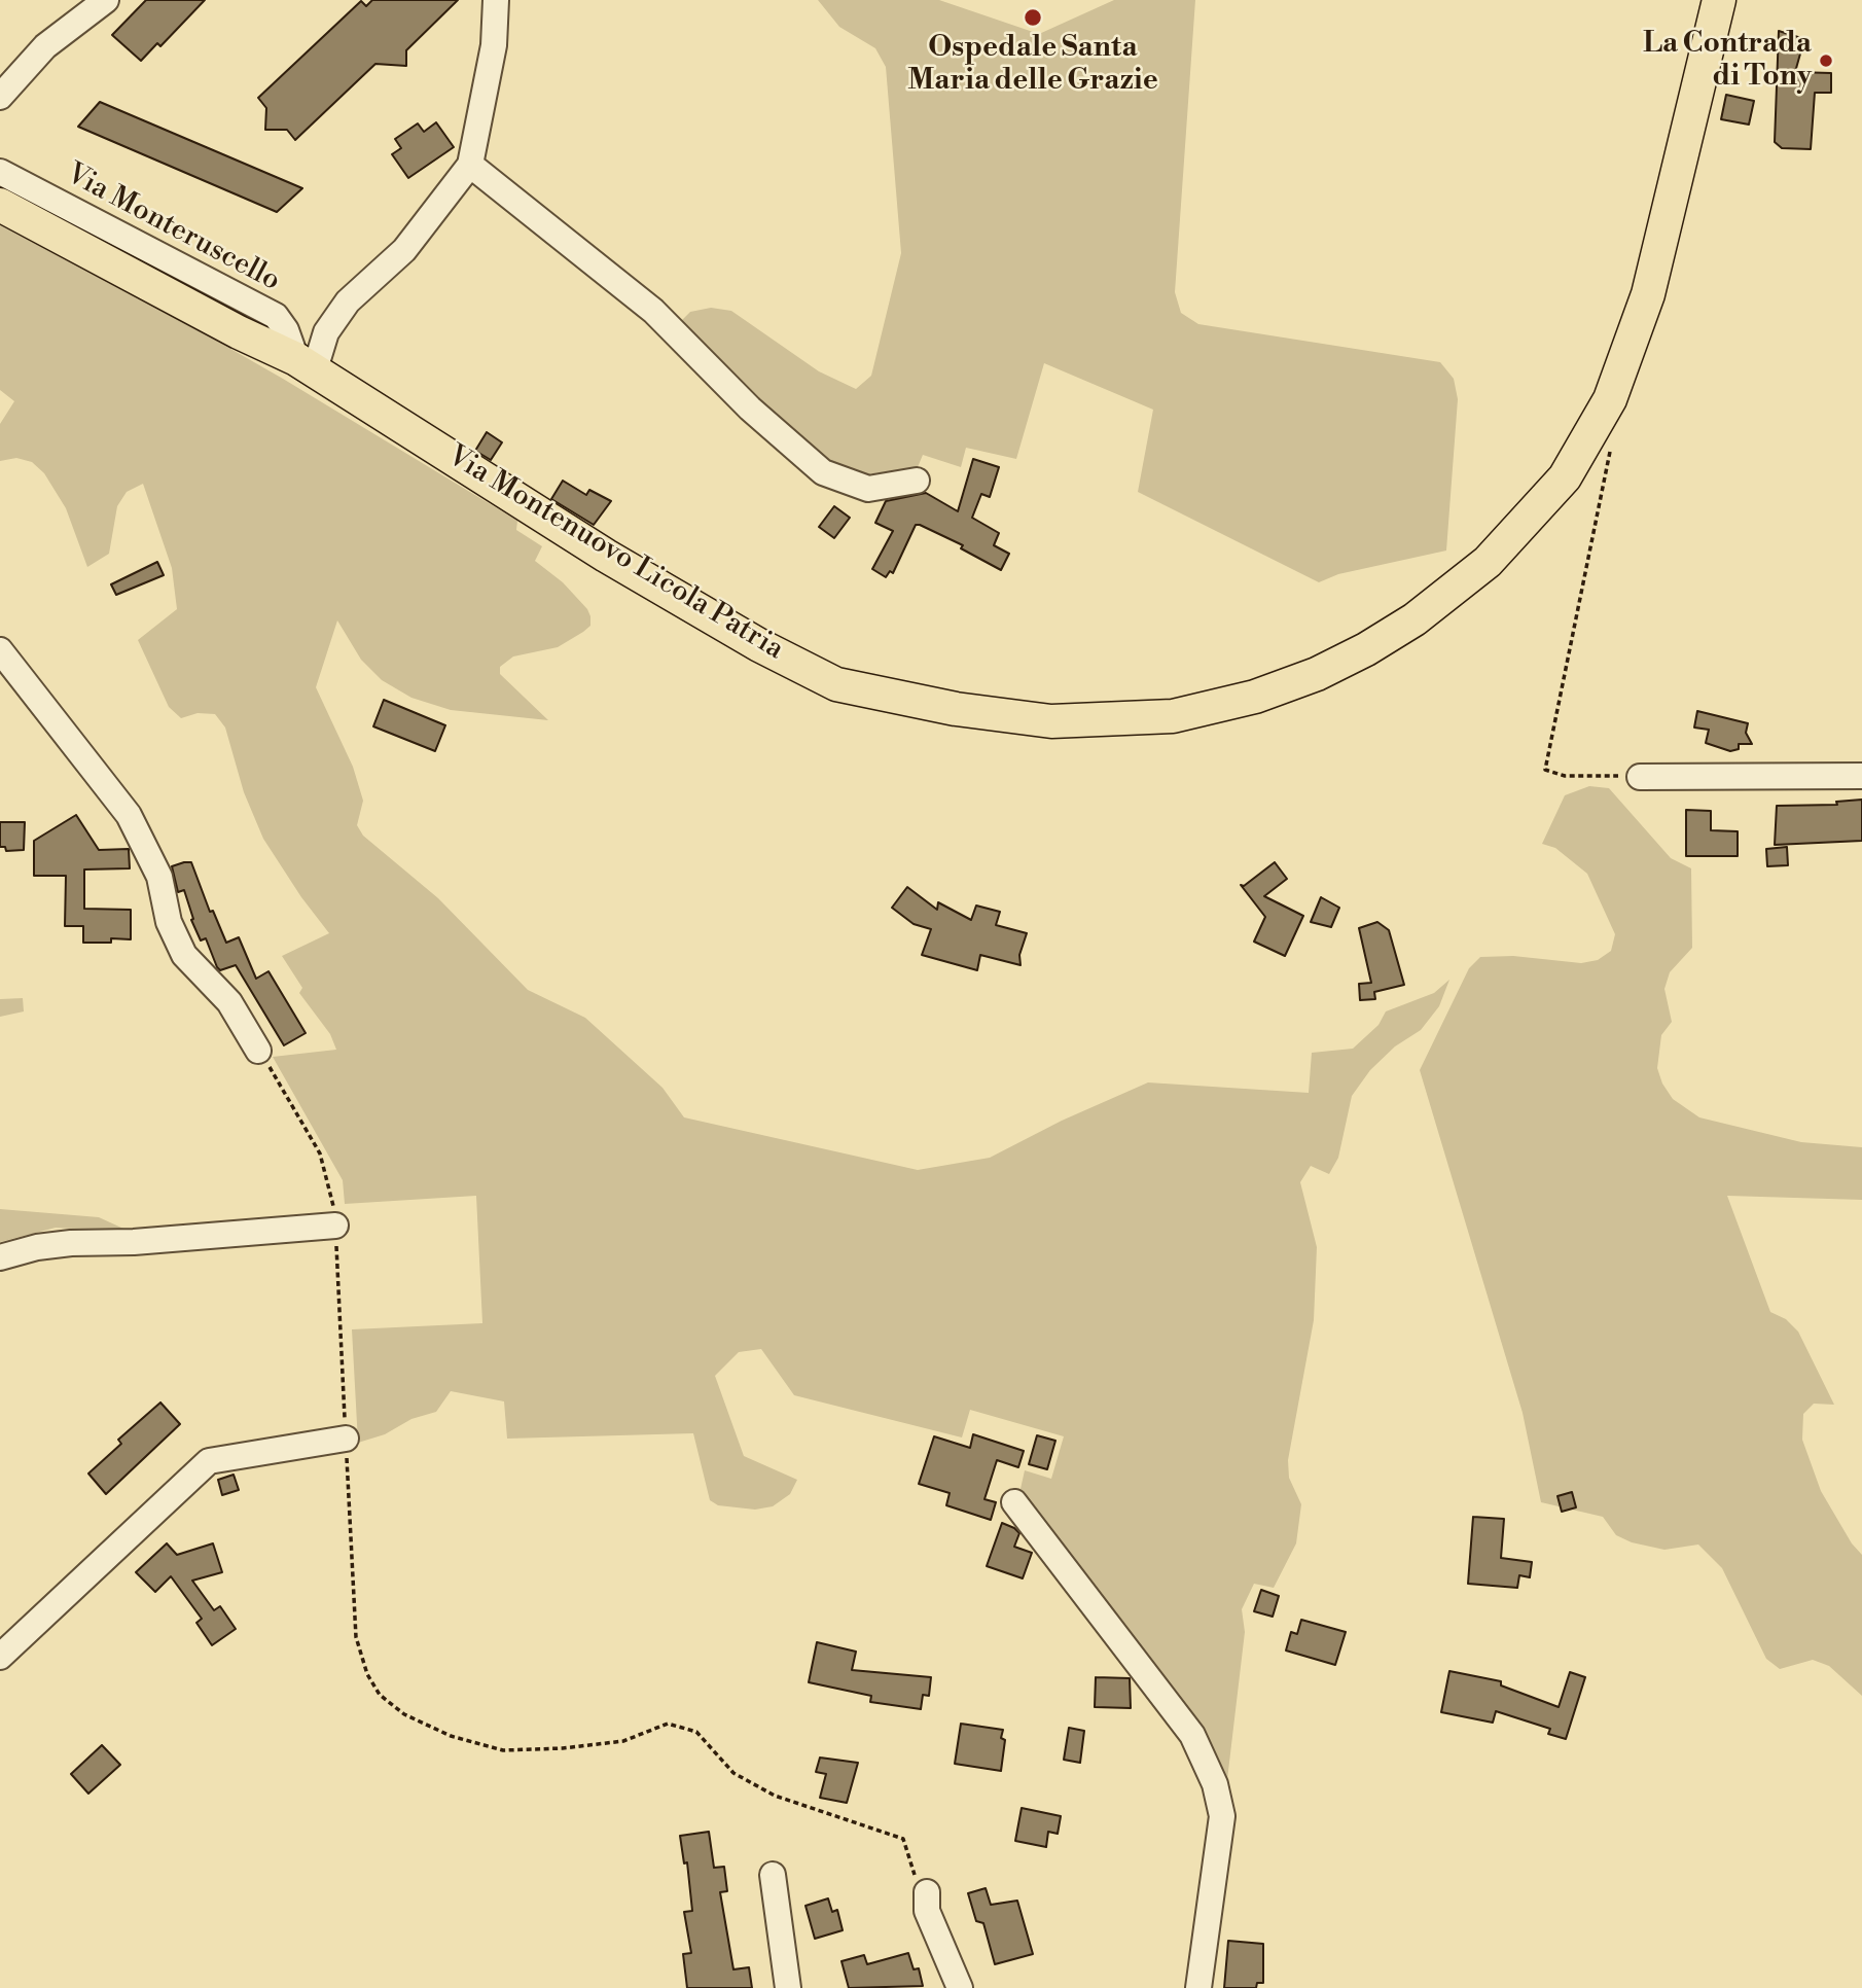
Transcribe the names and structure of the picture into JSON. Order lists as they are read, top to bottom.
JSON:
{
  "streets": {
    "main road": ["Via Montenuovo Licola Patria"],
    "street": ["Via Monteruscello"]
  },
  "crossings": [
    ["Via Monteruscello", "Via Montenuovo Licola Patria"]
  ],
  "places": ["Ospedale Santa Maria delle Grazie", "La Contrada di Tony"]
}
